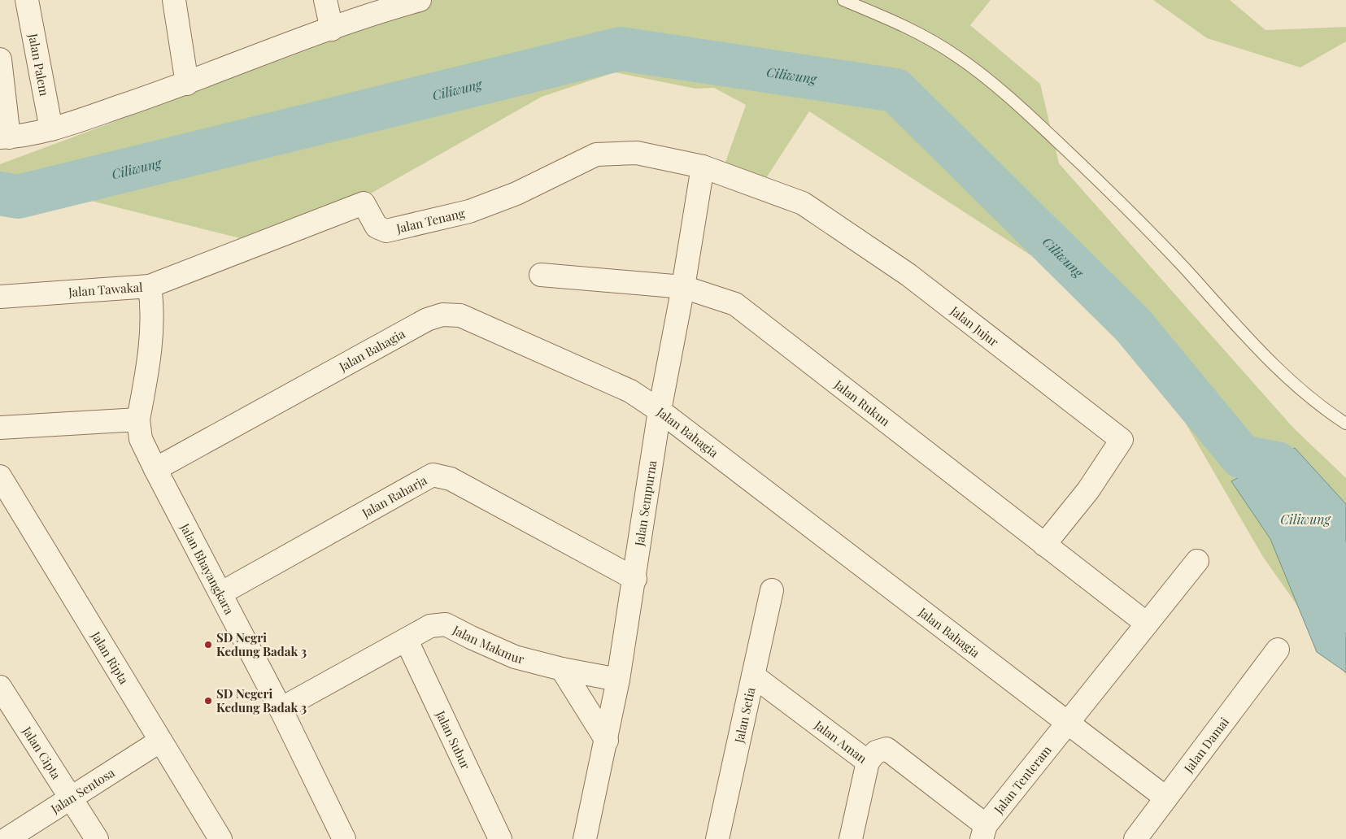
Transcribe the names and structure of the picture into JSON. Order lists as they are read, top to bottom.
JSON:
{
  "streets": {
    "street": [
      "Jalan Palem",
      "Jalan Tenang",
      "Jalan Tawakal",
      "Jalan Jujur",
      "Jalan Bahagia",
      "Jalan Rukun",
      "Jalan Raharja",
      "Jalan Sempurna",
      "Jalan Bhayangkara",
      "Jalan Makmur",
      "Jalan Ripta",
      "Jalan Setia",
      "Jalan Aman",
      "Jalan Subur",
      "Jalan Damai",
      "Jalan Cipta",
      "Jalan Tenteram",
      "Jalan Sentosa"
    ]
  },
  "crossings": [
    ["Jalan Tenang", "Jalan Tawakal"],
    ["Jalan Tenang", "Jalan Jujur"],
    ["Jalan Tenang", "Jalan Sempurna"],
    ["Jalan Tawakal", "Jalan Bhayangkara"],
    ["Jalan Jujur", "Jalan Rukun"],
    ["Jalan Jujur", "Jalan Sempurna"],
    ["Jalan Bahagia", "Jalan Sempurna"],
    ["Jalan Bahagia", "Jalan Bhayangkara"],
    ["Jalan Bahagia", "Jalan Damai"],
    ["Jalan Bahagia", "Jalan Tenteram"],
    ["Jalan Rukun", "Jalan Sempurna"],
    ["Jalan Rukun", "Jalan Tenteram"],
    ["Jalan Raharja", "Jalan Sempurna"],
    ["Jalan Raharja", "Jalan Bhayangkara"],
    ["Jalan Sempurna", "Jalan Makmur"],
    ["Jalan Bhayangkara", "Jalan Makmur"],
    ["Jalan Makmur", "Jalan Subur"],
    ["Jalan Ripta", "Jalan Sentosa"],
    ["Jalan Setia", "Jalan Aman"],
    ["Jalan Aman", "Jalan Tenteram"],
    ["Jalan Cipta", "Jalan Sentosa"]
  ],
  "water": ["Ciliwung"],
  "places": ["SD Negri Kedung Badak 3", "SD Negeri Kedung Badak 3"]
}
